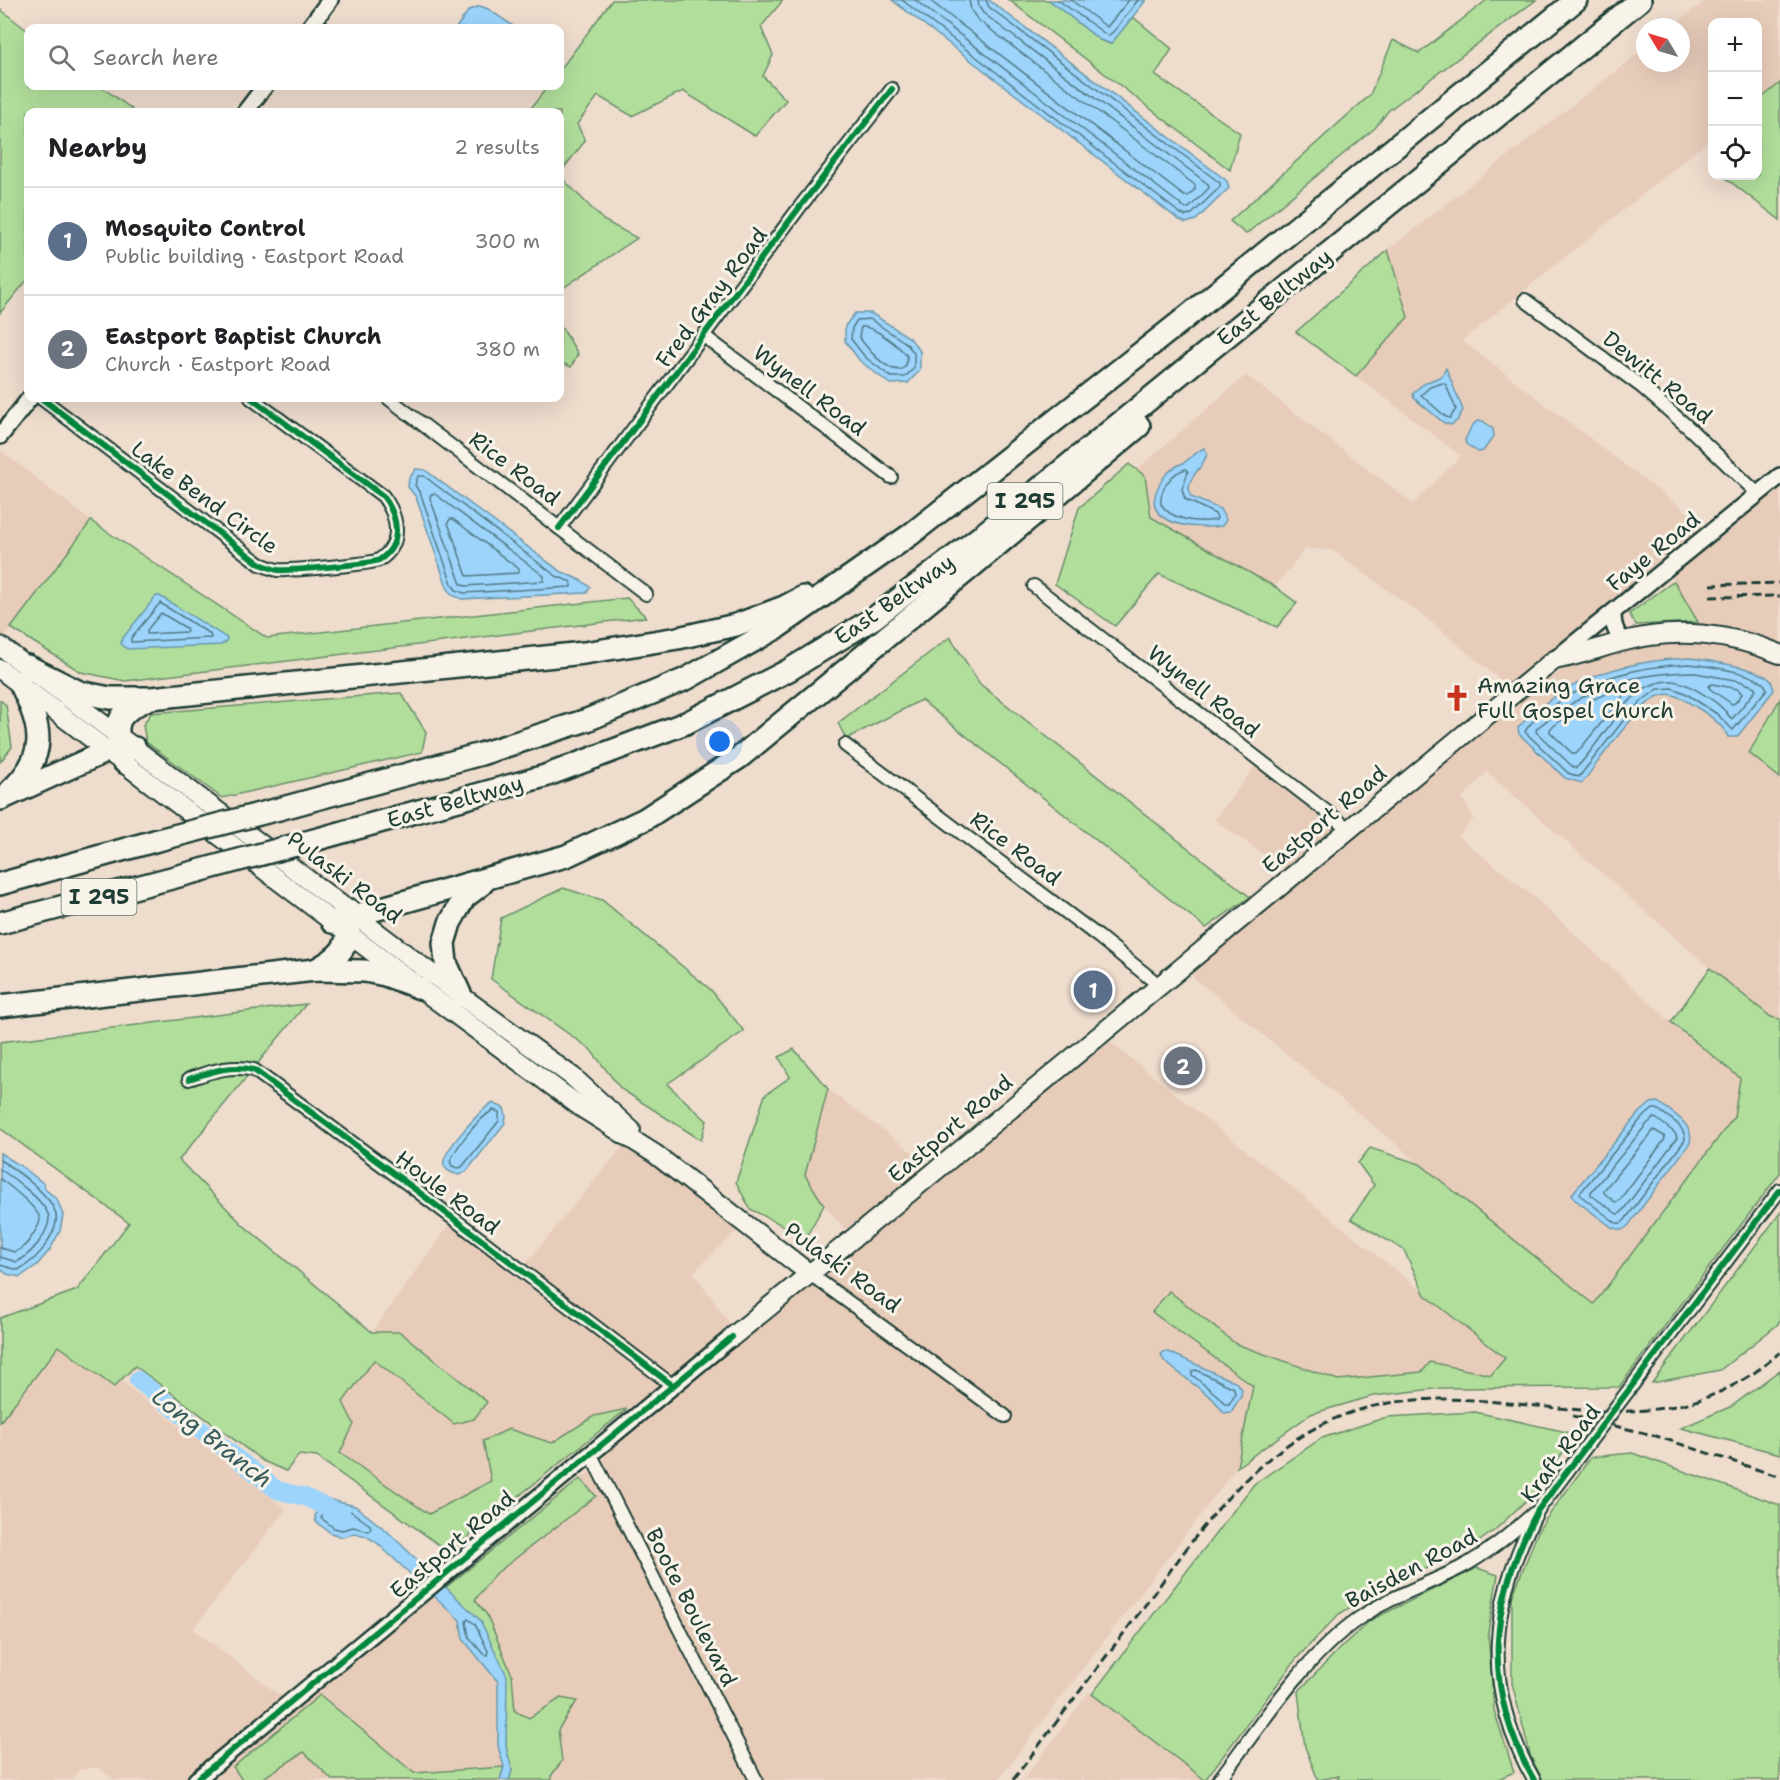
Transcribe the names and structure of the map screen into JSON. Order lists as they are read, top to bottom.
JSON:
{
  "streets": {
    "highway": ["East Beltway", "I 295"],
    "main road": ["Eastport Road", "Pulaski Road"],
    "street": [
      "Fred Gray Road",
      "Dewitt Road",
      "Wynell Road",
      "Rice Road",
      "Lake Bend Circle",
      "Faye Road",
      "Houle Road",
      "Kraft Road",
      "Baisden Road",
      "Boote Boulevard"
    ]
  },
  "crossings": [
    ["Fred Gray Road", "Wynell Road"],
    ["Fred Gray Road", "Rice Road"],
    ["Dewitt Road", "Faye Road"],
    ["Wynell Road", "Eastport Road"],
    ["Rice Road", "Eastport Road"],
    ["Faye Road", "Eastport Road"],
    ["Eastport Road", "Pulaski Road"],
    ["Eastport Road", "Houle Road"],
    ["Eastport Road", "Boote Boulevard"],
    ["Kraft Road", "Baisden Road"]
  ],
  "water": ["Long Branch"],
  "places": {
    "church": ["Amazing Grace Full Gospel Church"]
  },
  "north": "top left",
  "page": {
    "map_buttons": ["+", "−"],
    "search": "Search here",
    "heading": ["Nearby", "2 results"],
    "list": [
      {
        "mark": "1",
        "name": "Mosquito Control",
        "note": "Public building · Eastport Road",
        "value": "300 m"
      },
      {
        "mark": "2",
        "name": "Eastport Baptist Church",
        "note": "Church · Eastport Road",
        "value": "380 m"
      }
    ],
    "pins": ["1", "2"]
  }
}
